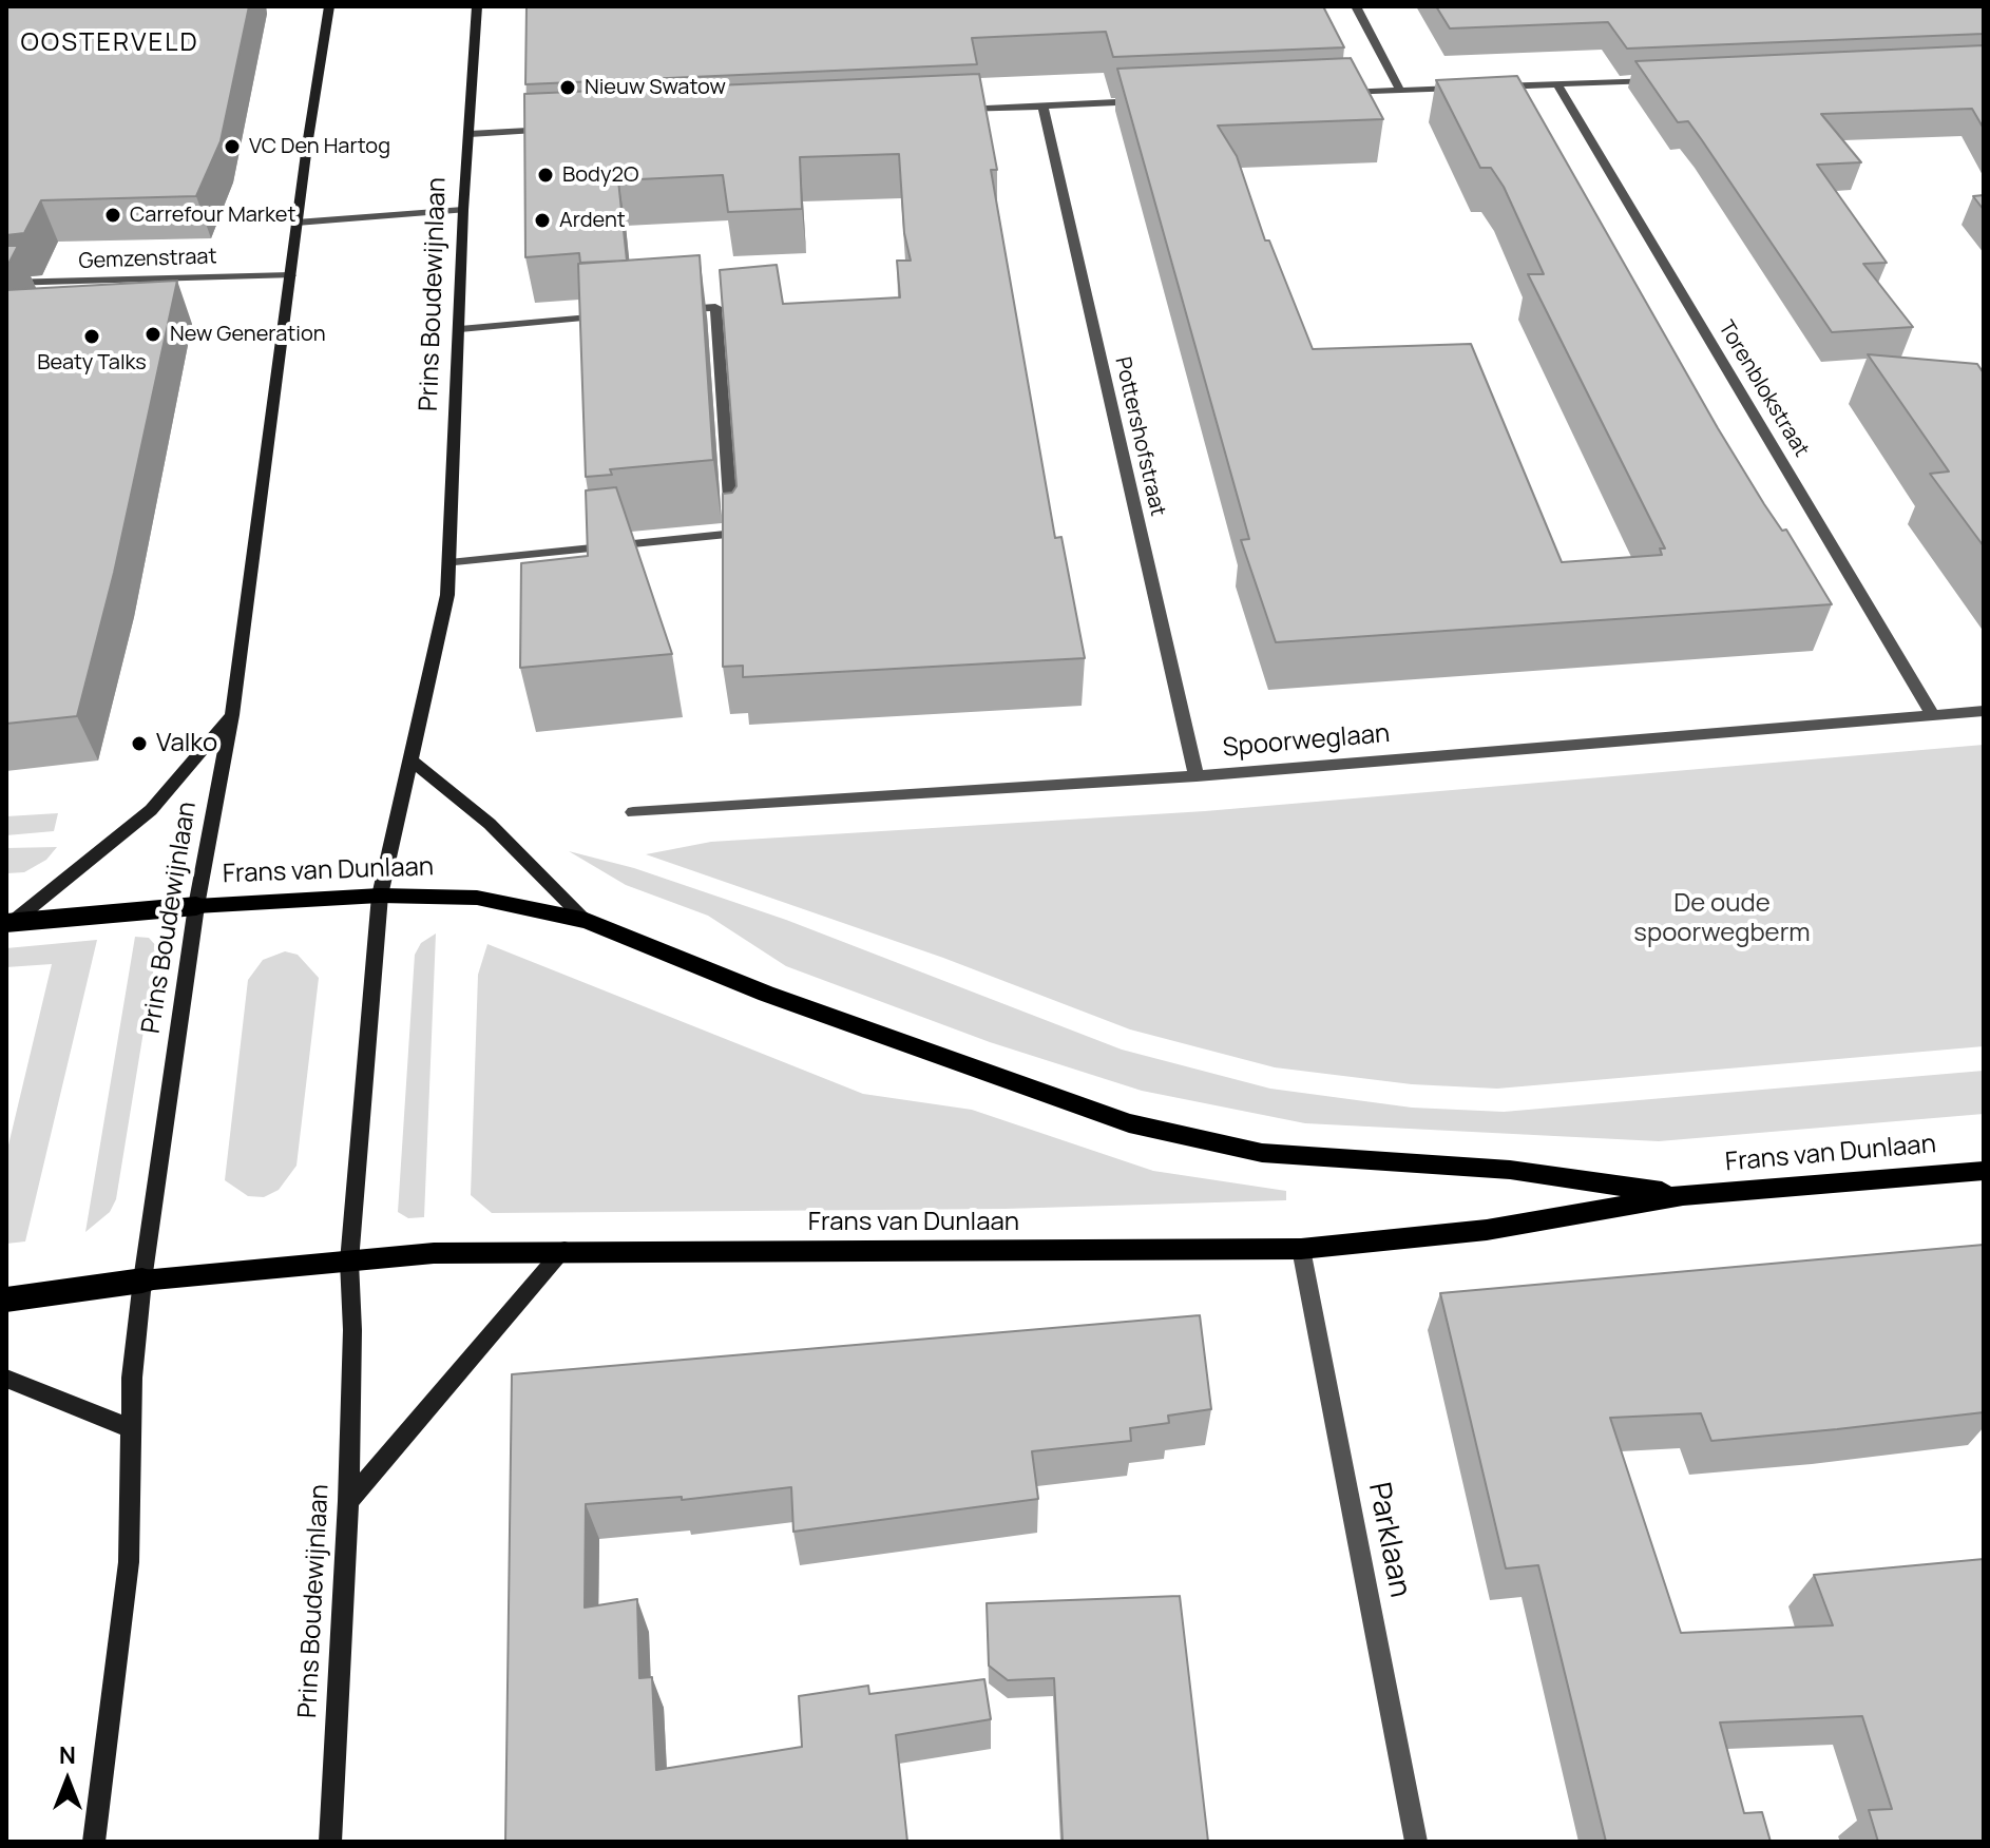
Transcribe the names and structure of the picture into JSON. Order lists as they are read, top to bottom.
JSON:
{
  "streets": {
    "main road": ["Prins Boudewijnlaan", "Frans van Dunlaan"],
    "street": [
      "Gemzenstraat",
      "Torenblokstraat",
      "Pottershofstraat",
      "Spoorweglaan",
      "Parklaan"
    ]
  },
  "crossings": [
    ["Gemzenstraat", "Prins Boudewijnlaan"],
    ["Prins Boudewijnlaan", "Frans van Dunlaan"],
    ["Torenblokstraat", "Spoorweglaan"],
    ["Pottershofstraat", "Spoorweglaan"],
    ["Frans van Dunlaan", "Parklaan"]
  ],
  "districts": ["OOSTERVELD"],
  "parks": ["De oude spoorwegberm"],
  "places": [
    "Nieuw Swatow",
    "VC Den Hartog",
    "Body2O",
    "Carrefour Market",
    "Ardent",
    "New Generation",
    "Beaty Talks",
    "Valko"
  ],
  "north": "top"
}
